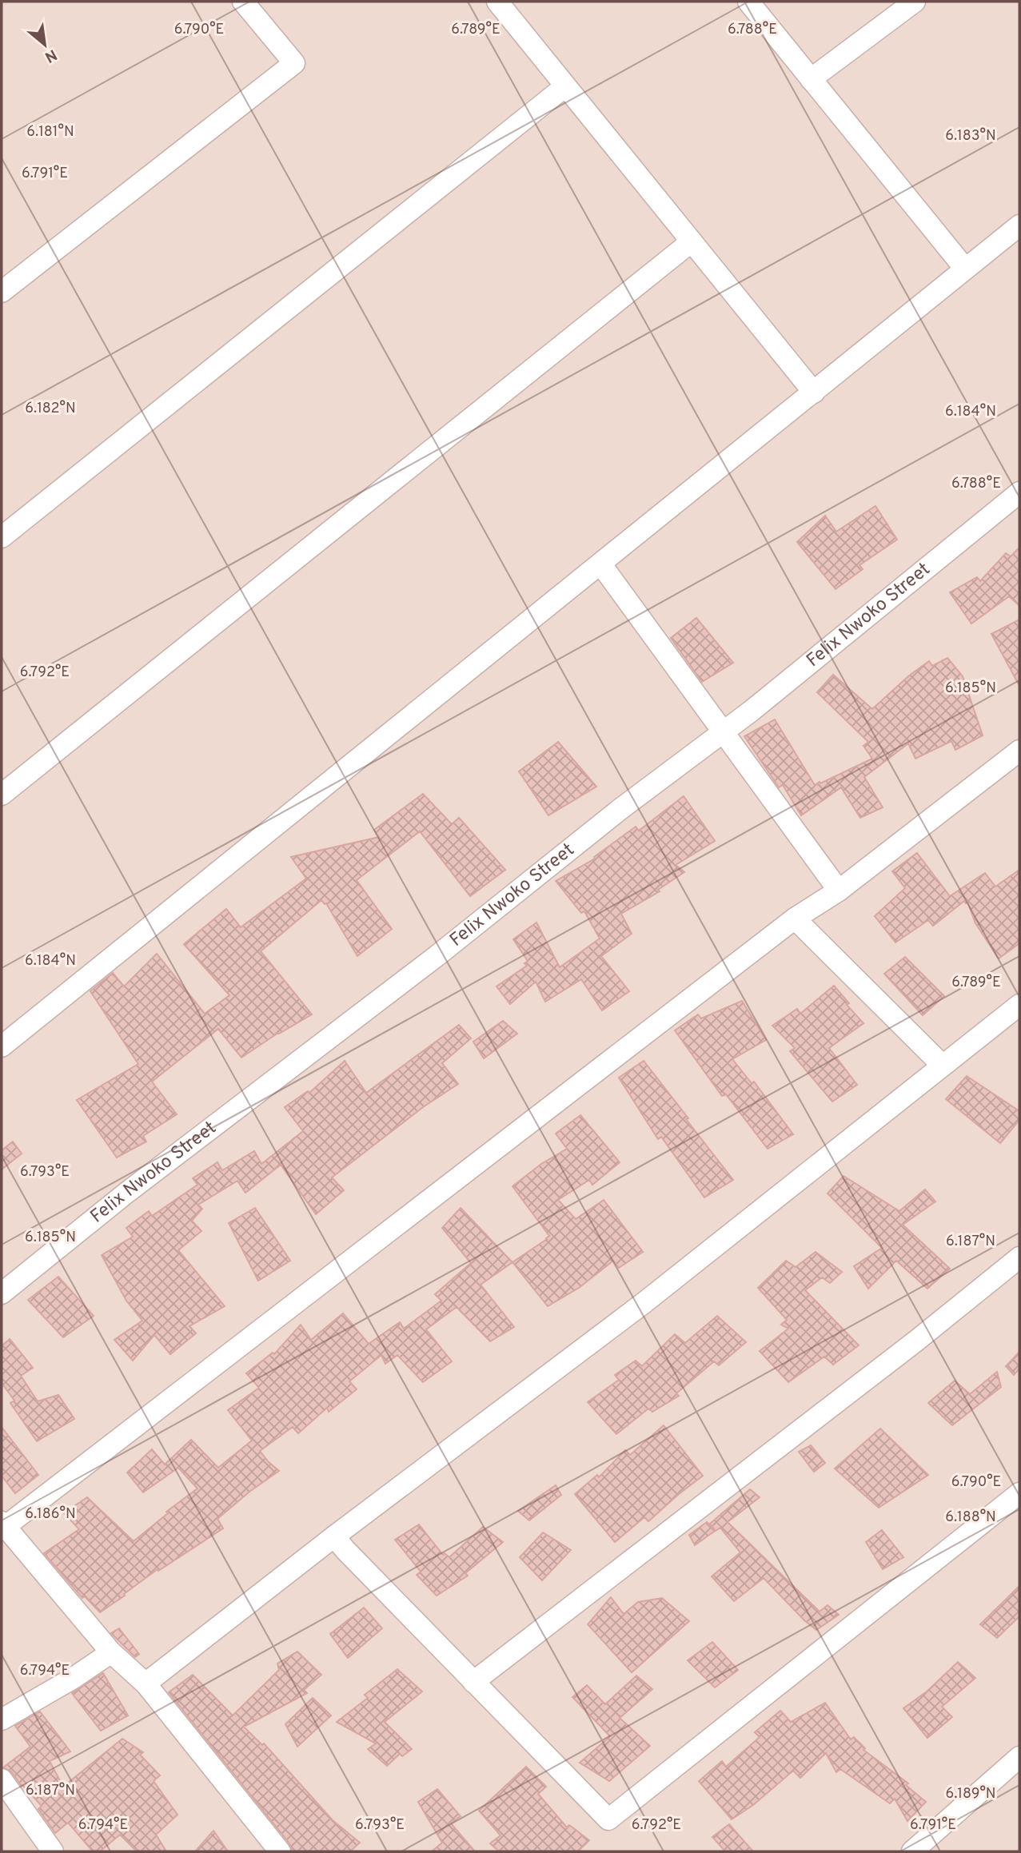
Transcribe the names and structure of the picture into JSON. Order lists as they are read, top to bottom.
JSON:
{
  "streets": {
    "street": ["Felix Nwoko Street"]
  },
  "north": "bottom right",
  "coordinates": [
    "6.790°E",
    "6.789°E",
    "6.788°E",
    "6.181°N",
    "6.183°N",
    "6.791°E",
    "6.182°N",
    "6.184°N",
    "6.792°E",
    "6.185°N",
    "6.793°E",
    "6.187°N",
    "6.186°N",
    "6.188°N",
    "6.794°E",
    "6.189°N"
  ]
}
